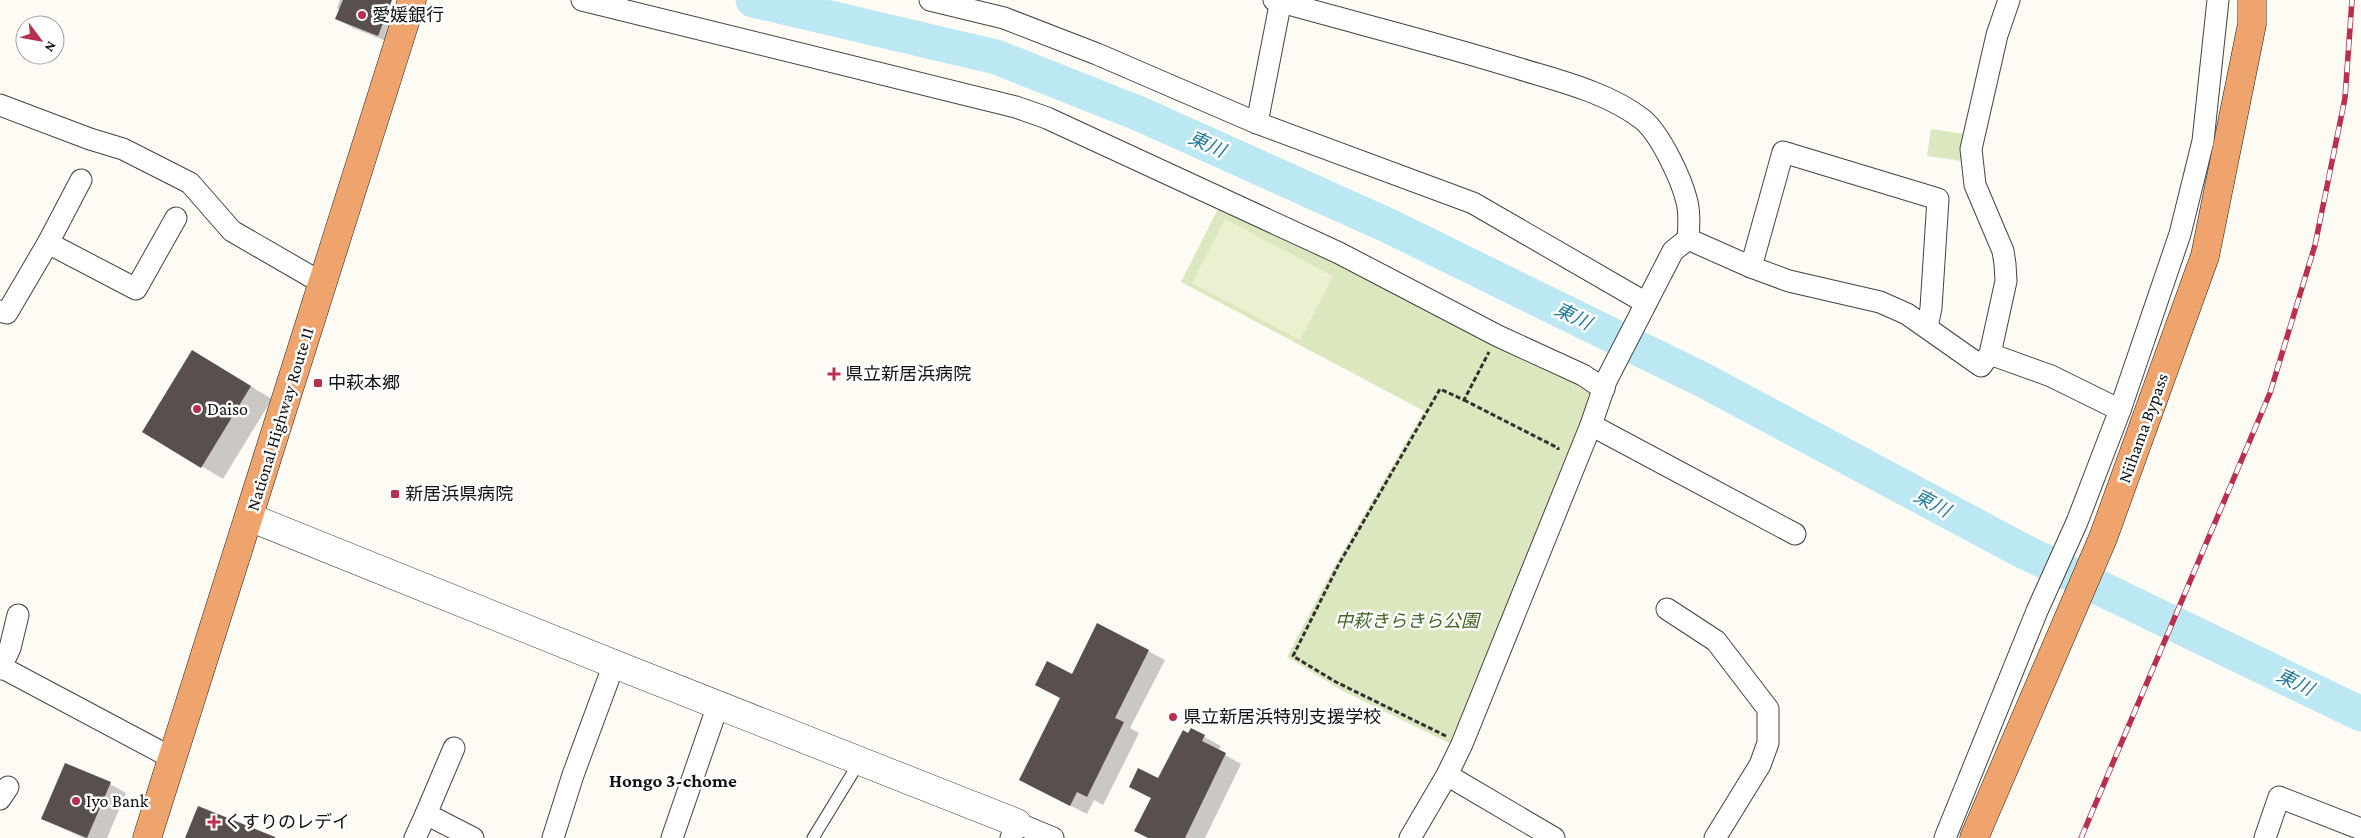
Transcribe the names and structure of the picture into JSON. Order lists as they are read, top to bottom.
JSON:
{
  "streets": {
    "highway": ["National Highway Route 11", "Niihama Bypass"]
  },
  "districts": ["Hongo 3-chome"],
  "water": ["東川"],
  "parks": ["中萩きらきら公園"],
  "places": {
    "other": [
      "愛媛銀行",
      "Daiso",
      "県立新居浜特別支援学校",
      "Iyo Bank"
    ],
    "health": ["県立新居浜病院", "くすりのレデイ"],
    "transit": ["中萩本郷", "新居浜県病院"]
  },
  "north": "bottom right"
}
